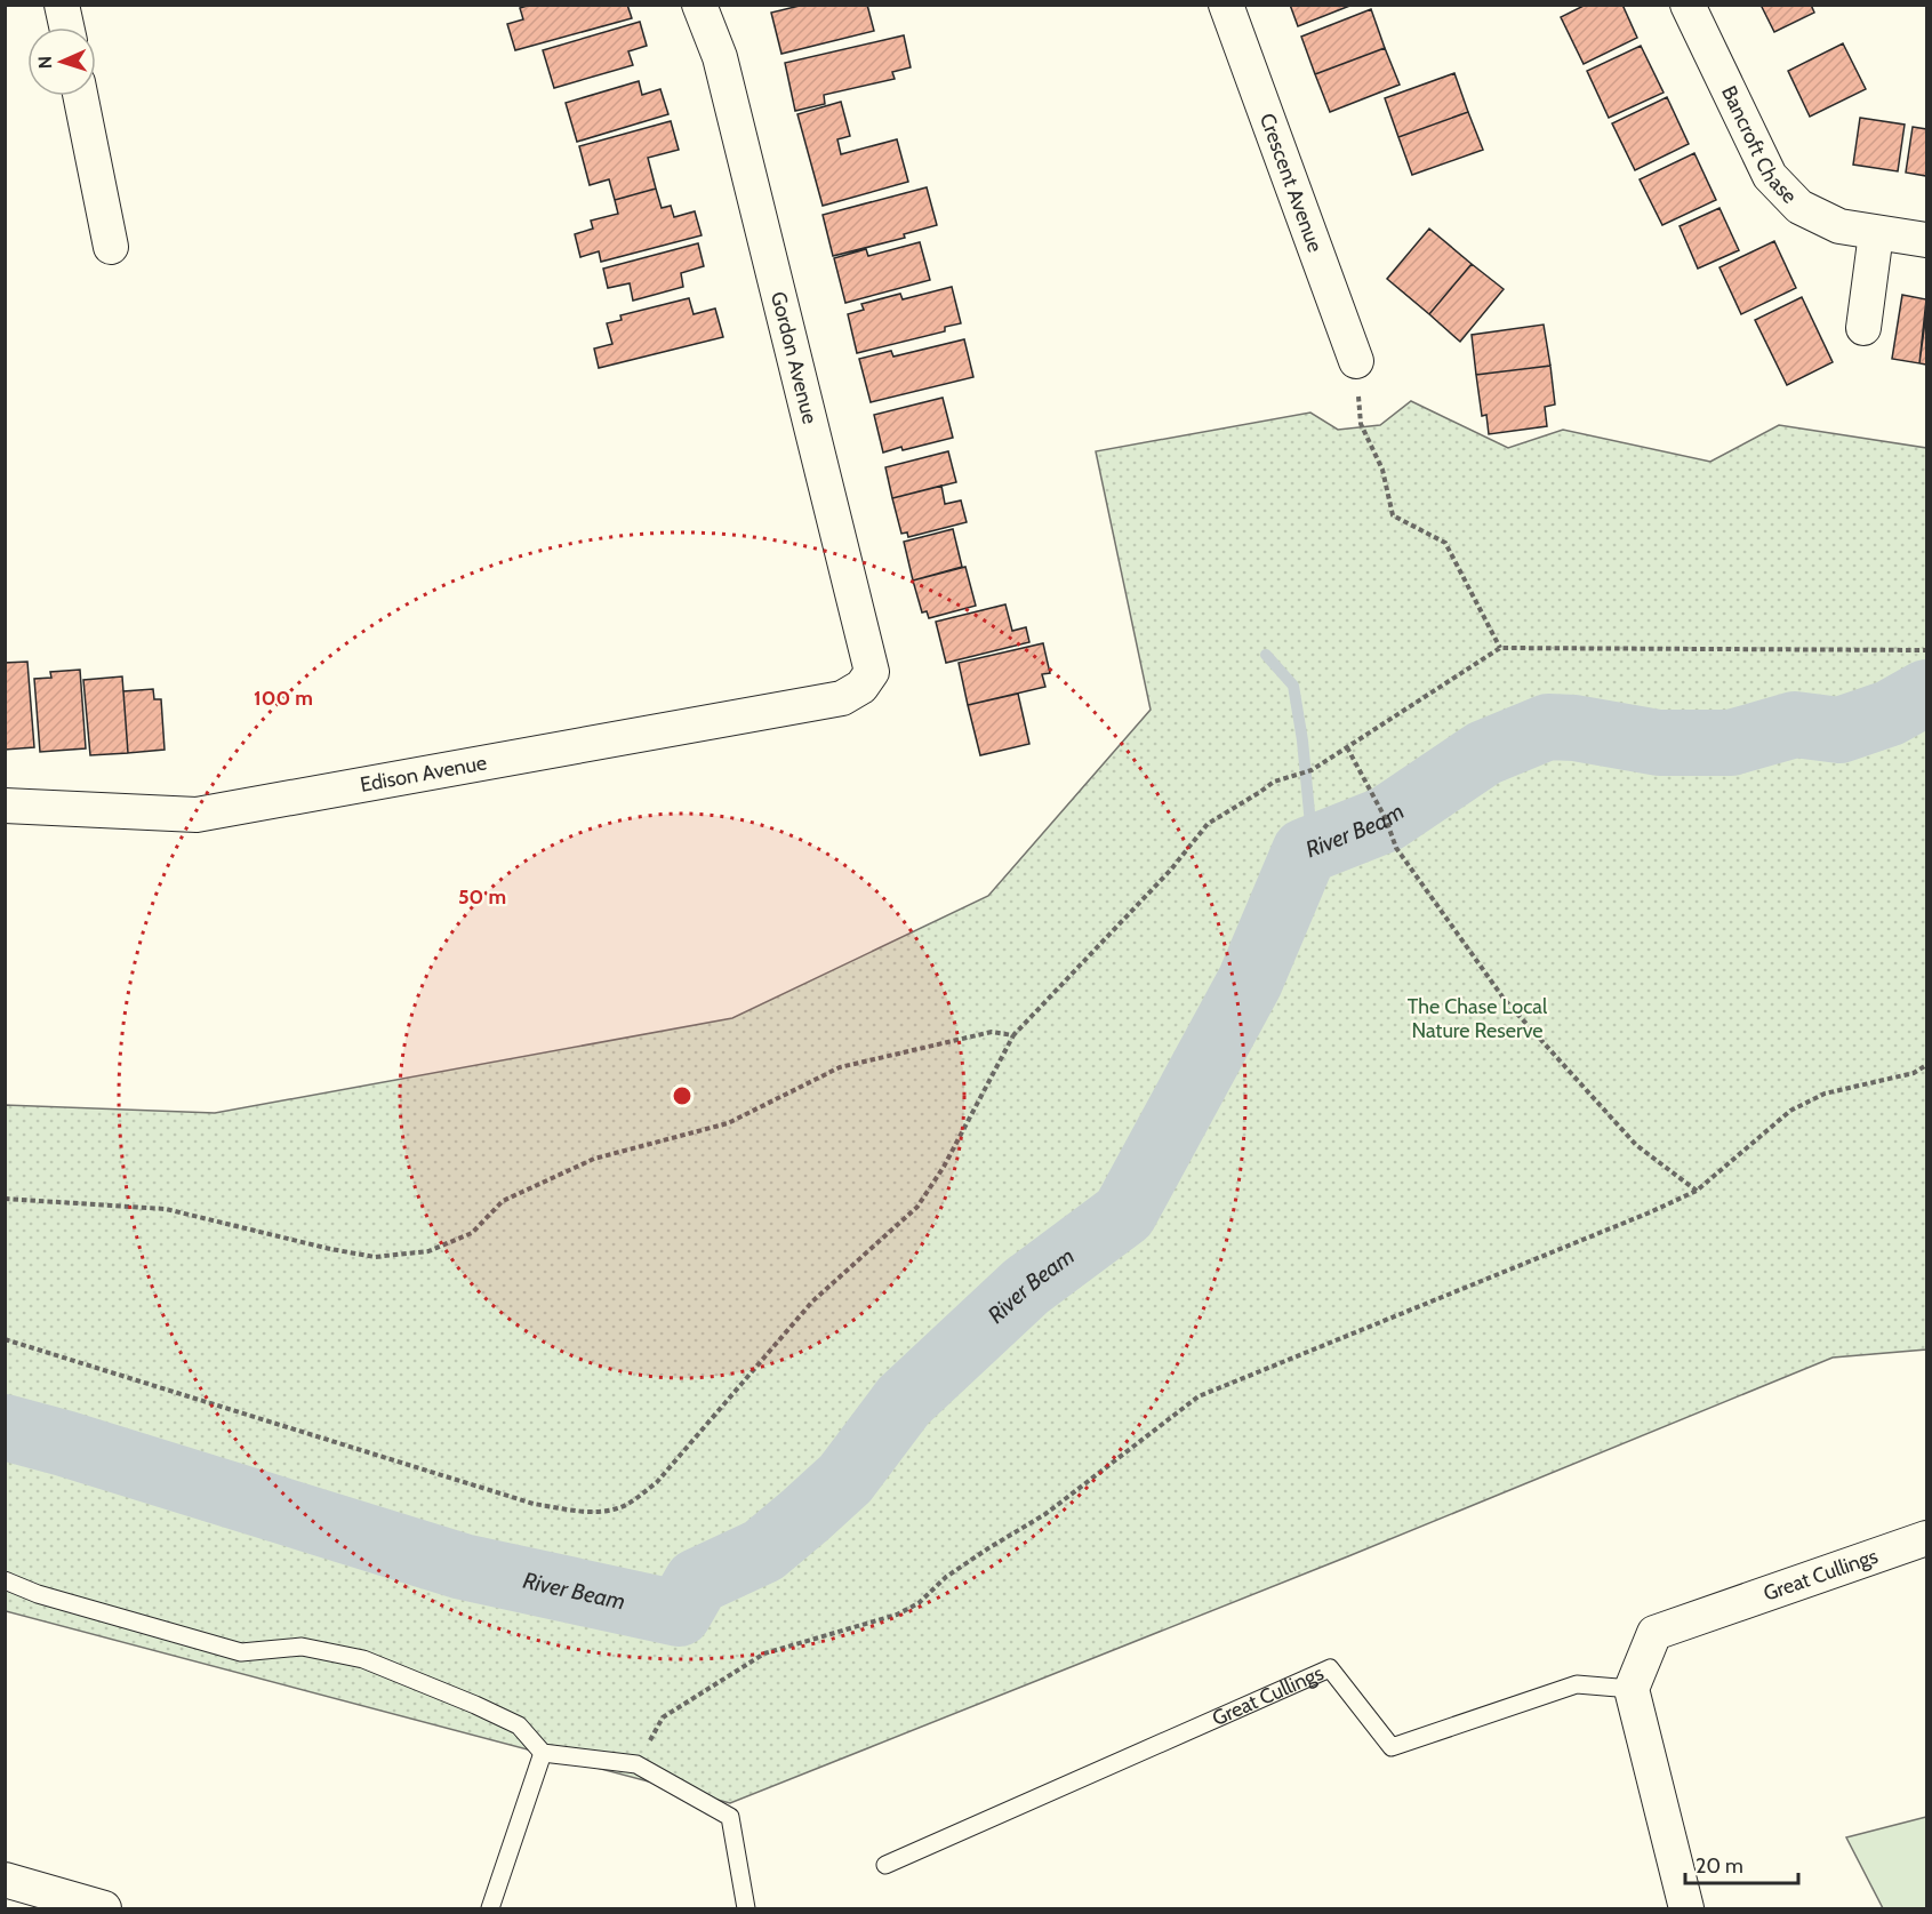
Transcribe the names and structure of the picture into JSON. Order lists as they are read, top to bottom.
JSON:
{
  "streets": {
    "street": [
      "Bancroft Chase",
      "Crescent Avenue",
      "Gordon Avenue",
      "Edison Avenue",
      "Great Cullings"
    ]
  },
  "crossings": [
    ["Gordon Avenue", "Edison Avenue"]
  ],
  "water": ["River Beam"],
  "parks": ["The Chase Local Nature Reserve"],
  "scale_bar": "20 m",
  "north": "left",
  "rings": ["100 m", "50 m"]
}
